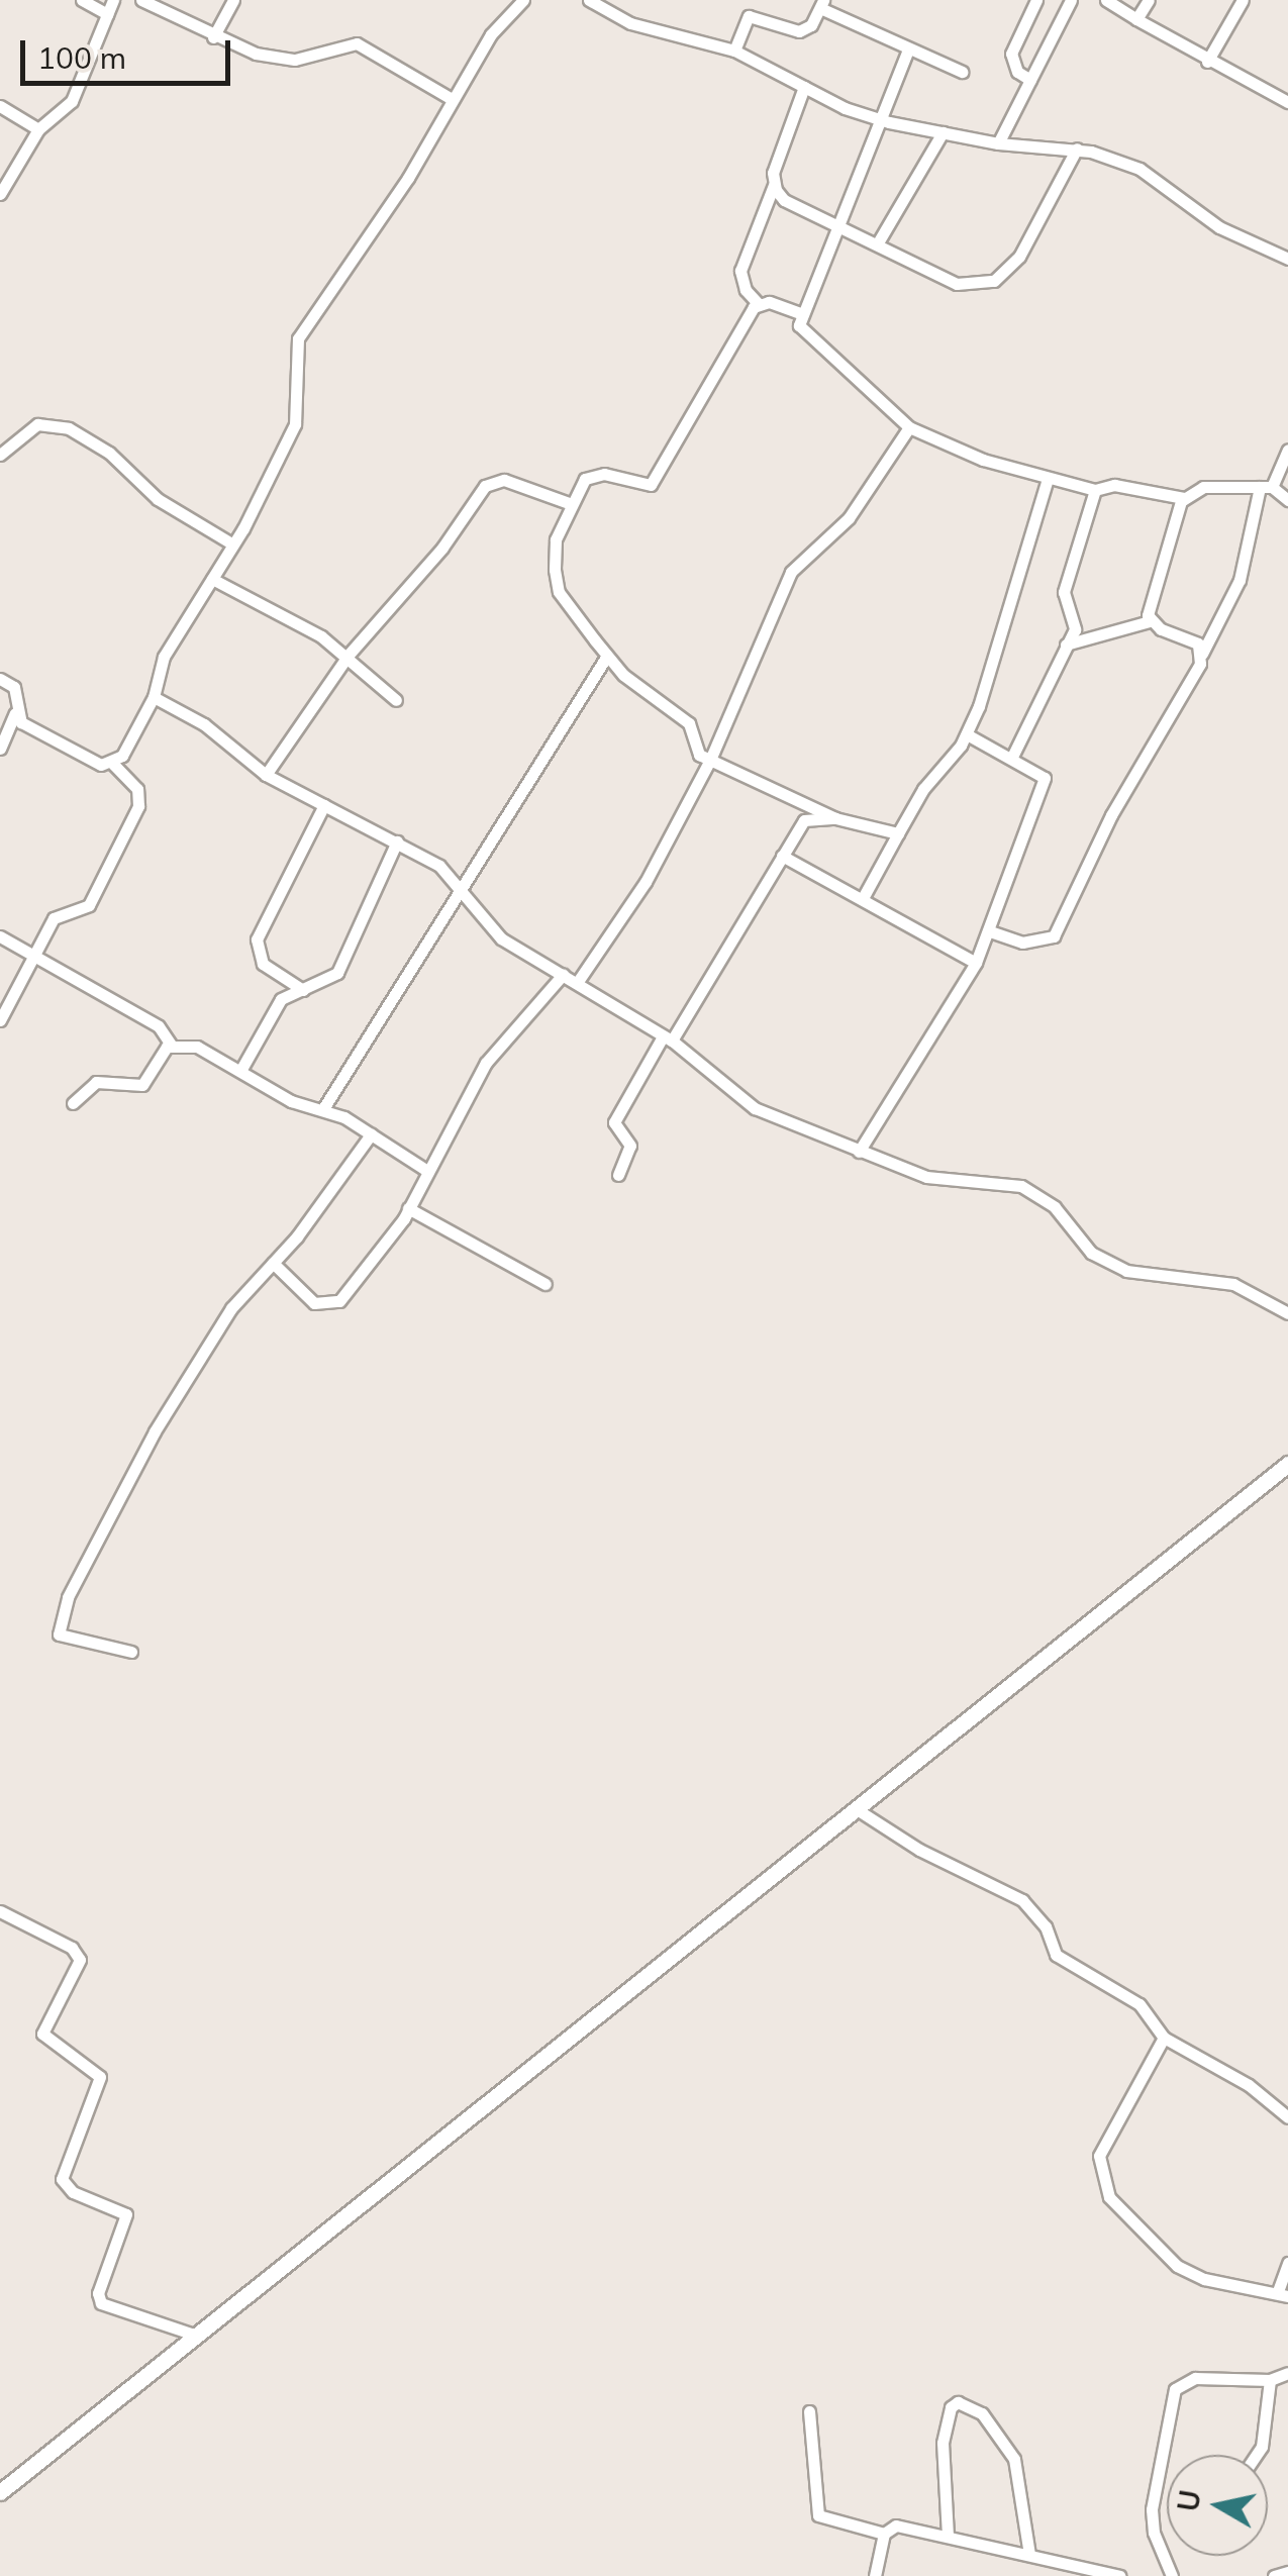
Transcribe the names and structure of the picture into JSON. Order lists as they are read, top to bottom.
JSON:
{
  "scale_bar": "100 m",
  "north": "left"
}
